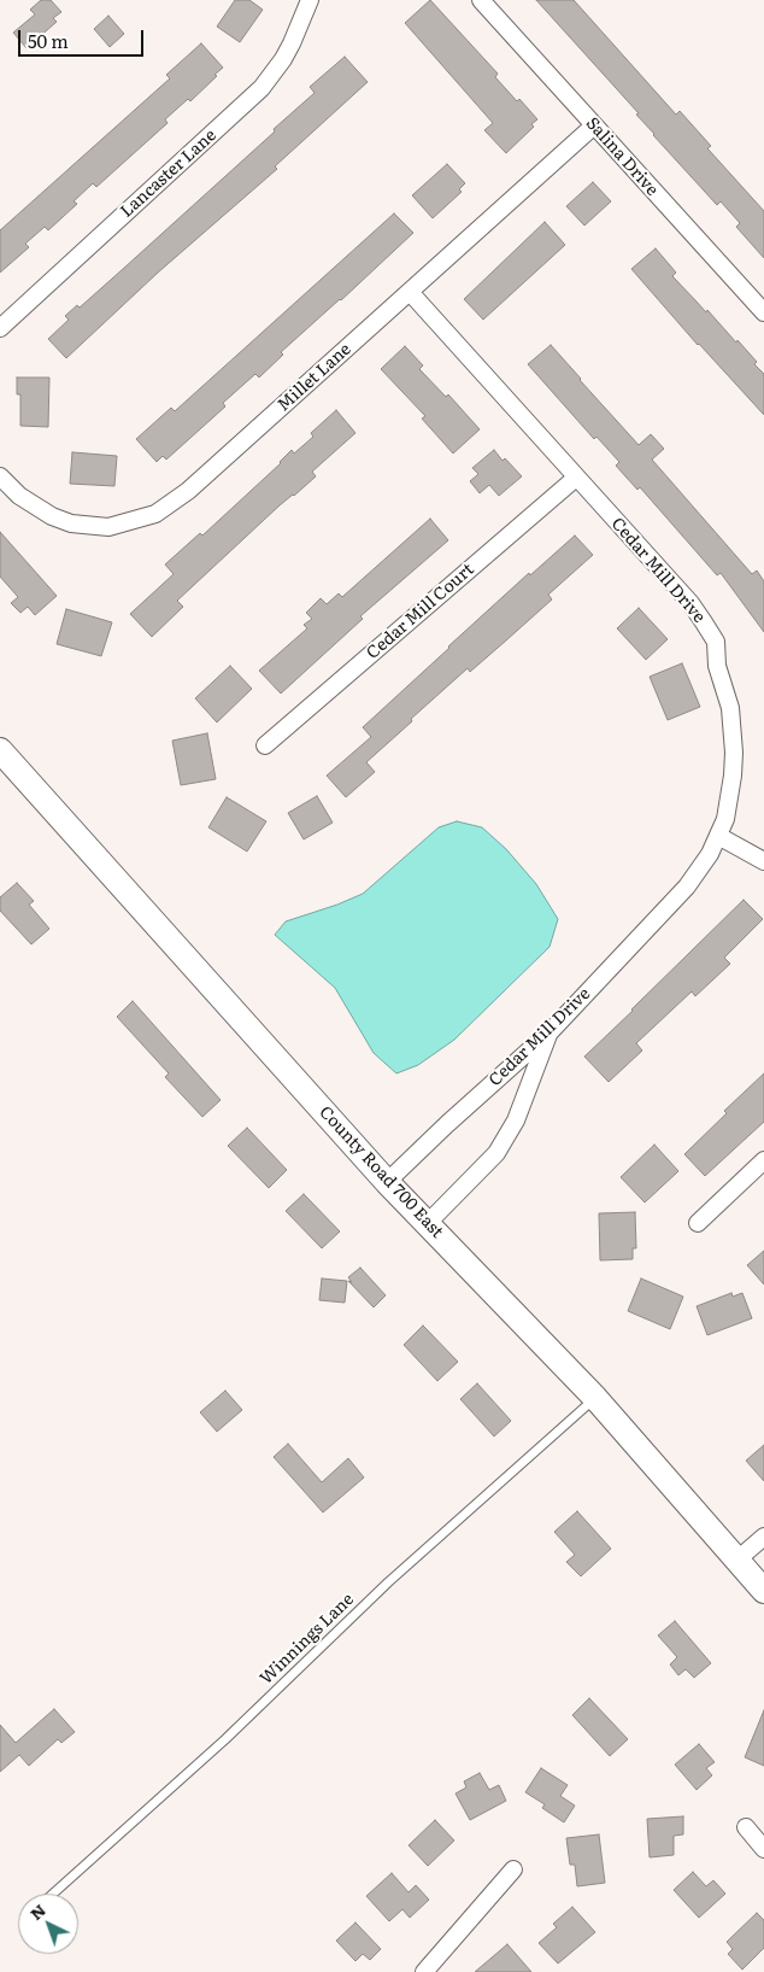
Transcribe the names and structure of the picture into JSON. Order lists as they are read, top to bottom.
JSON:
{
  "streets": {
    "main road": ["County Road 700 East"],
    "street": [
      "Salina Drive",
      "Lancaster Lane",
      "Millet Lane",
      "Cedar Mill Drive",
      "Cedar Mill Court"
    ],
    "lane": ["Winnings Lane"]
  },
  "crossings": [
    ["Salina Drive", "Millet Lane"],
    ["Millet Lane", "Cedar Mill Drive"],
    ["Cedar Mill Drive", "Cedar Mill Court"],
    ["Cedar Mill Drive", "County Road 700 East"],
    ["County Road 700 East", "Winnings Lane"]
  ],
  "scale_bar": "50 m",
  "north": "top left"
}
